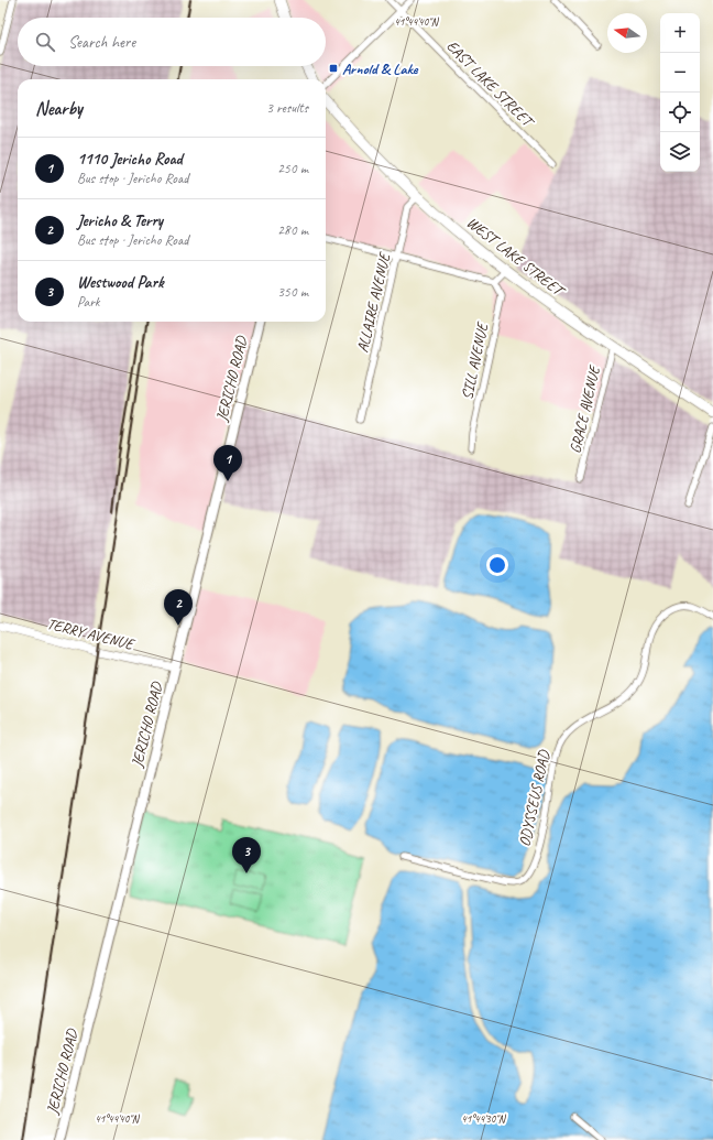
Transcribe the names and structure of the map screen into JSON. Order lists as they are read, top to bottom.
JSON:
{
  "streets": {
    "main road": ["WEST LAKE STREET", "JERICHO ROAD"],
    "street": [
      "EAST LAKE STREET",
      "ALLAIRE AVENUE",
      "SILL AVENUE",
      "GRACE AVENUE",
      "TERRY AVENUE",
      "ODYSSEUS ROAD"
    ]
  },
  "crossings": [
    ["WEST LAKE STREET", "ALLAIRE AVENUE"],
    ["WEST LAKE STREET", "GRACE AVENUE"],
    ["JERICHO ROAD", "TERRY AVENUE"]
  ],
  "places": {
    "transit": ["Arnold & Lake"]
  },
  "north": "left",
  "page": {
    "map_buttons": ["+", "−"],
    "search": "Search here",
    "heading": ["Nearby", "3 results"],
    "list": [
      {
        "mark": "1",
        "name": "1110 Jericho Road",
        "note": "Bus stop · Jericho Road",
        "value": "250 m"
      },
      {
        "mark": "2",
        "name": "Jericho & Terry",
        "note": "Bus stop · Jericho Road",
        "value": "280 m"
      },
      {
        "mark": "3",
        "name": "Westwood Park",
        "note": "Park",
        "value": "350 m"
      }
    ],
    "pins": ["1", "2", "3"]
  },
  "coordinates": ["41°44'40\"N", "41°44'30\"N"]
}
